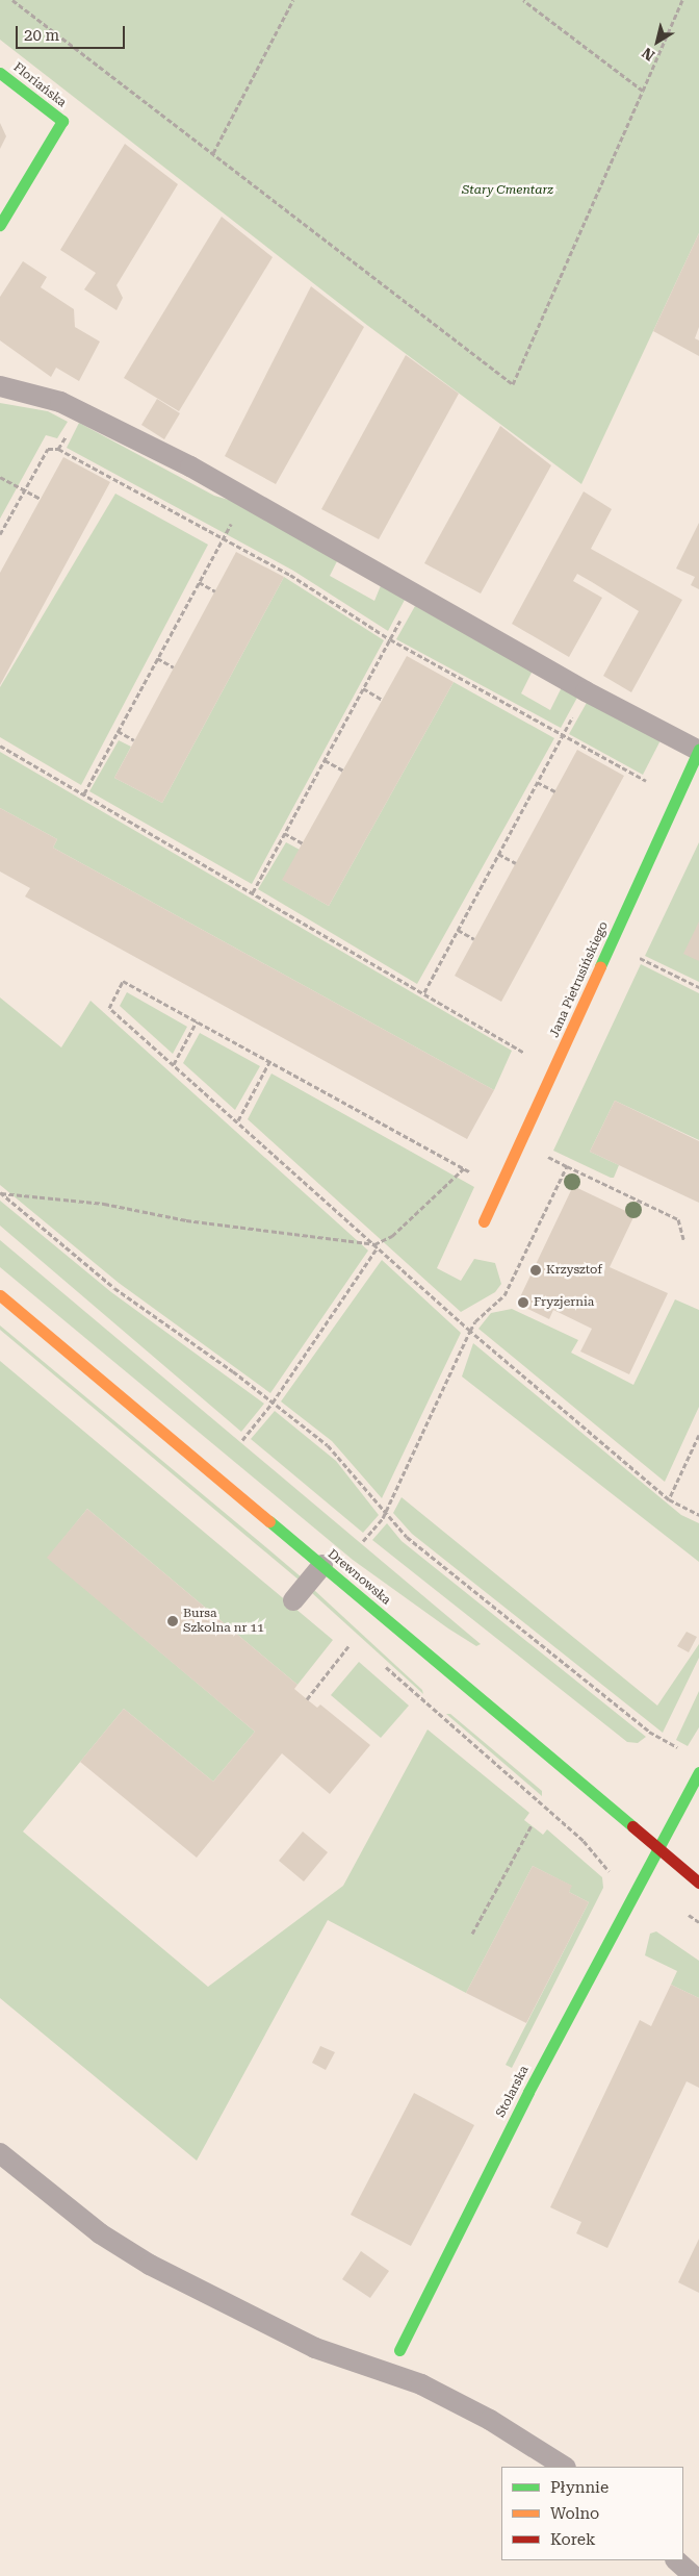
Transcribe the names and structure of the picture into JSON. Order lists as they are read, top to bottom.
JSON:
{
  "streets": {
    "street": [
      "Floriańska",
      "Jana Pietrusińskiego",
      "Drewnowska",
      "Stolarska"
    ]
  },
  "crossings": [
    ["Drewnowska", "Stolarska"]
  ],
  "parks": ["Stary Cmentarz"],
  "places": ["Krzysztof", "Fryzjernia", "Bursa Szkolna nr 11"],
  "legend": ["Płynnie", "Wolno", "Korek"],
  "scale_bar": "20 m",
  "north": "bottom left"
}
